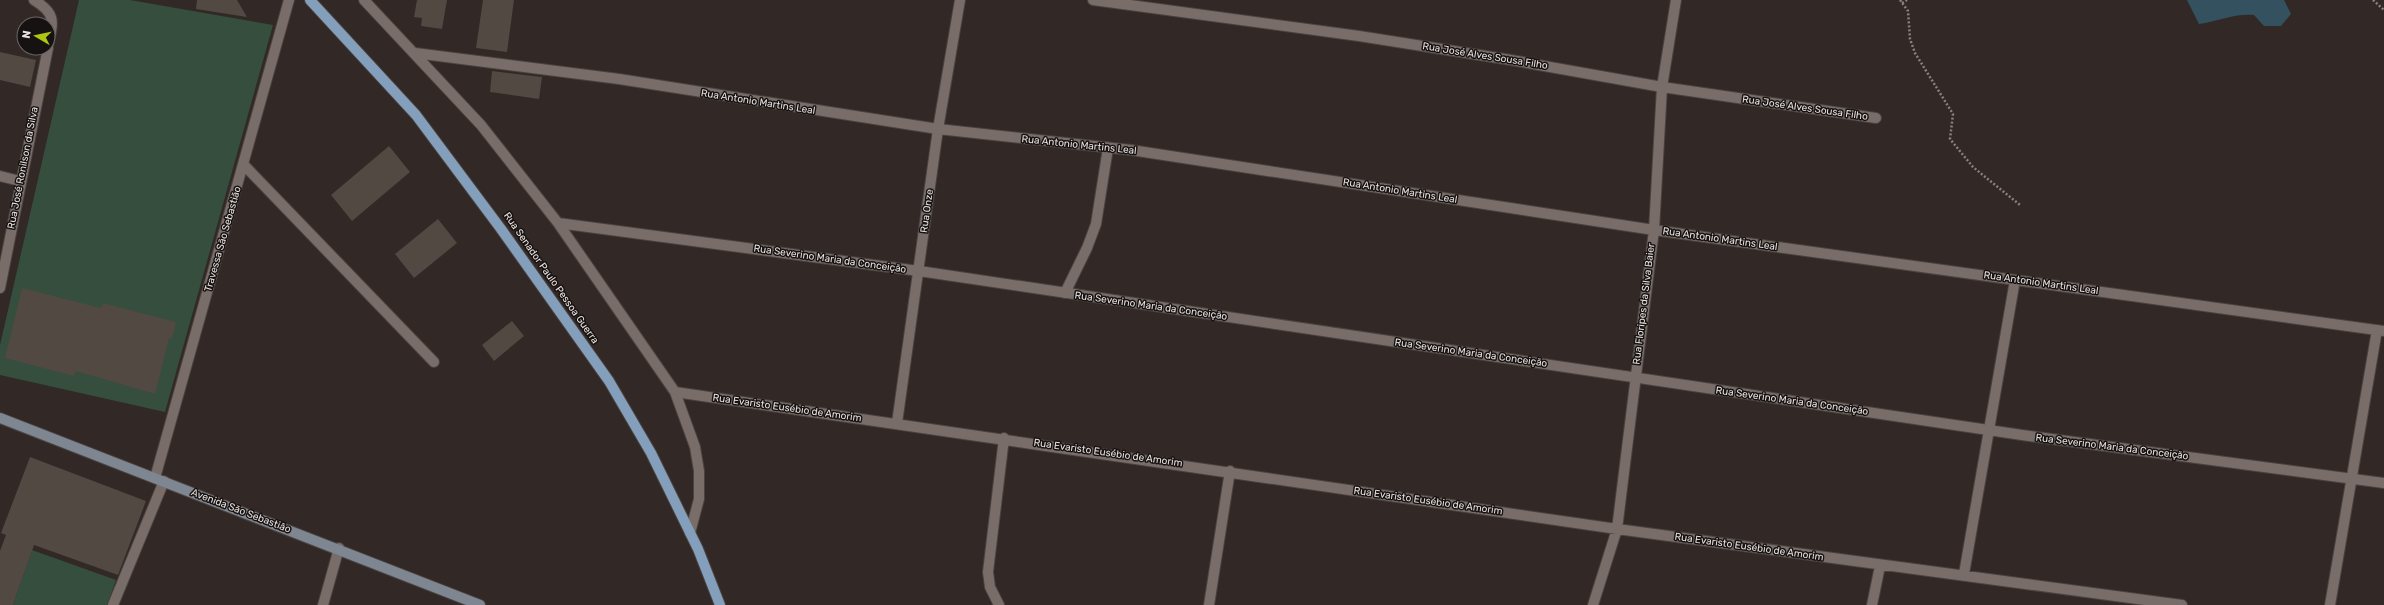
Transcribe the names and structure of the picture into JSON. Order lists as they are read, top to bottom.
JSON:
{
  "streets": {
    "main road": ["Rua Senador Paulo Pessoa Guerra", "Avenida São Sebastião"],
    "street": [
      "Rua José Alves Sousa Filho",
      "Rua Antonio Martins Leal",
      "Rua José Ronilson da Silva",
      "Rua Onze",
      "Travessa São Sebastião",
      "Rua Severino Maria da Conceição",
      "Rua Floripes da Silva Baier",
      "Rua Evaristo Eusébio de Amorim"
    ]
  },
  "crossings": [
    ["Rua José Alves Sousa Filho", "Rua Floripes da Silva Baier"],
    ["Rua Antonio Martins Leal", "Rua Onze"],
    ["Rua Antonio Martins Leal", "Rua Floripes da Silva Baier"],
    ["Rua Onze", "Rua Severino Maria da Conceição"],
    ["Rua Onze", "Rua Evaristo Eusébio de Amorim"],
    ["Travessa São Sebastião", "Avenida São Sebastião"],
    ["Rua Severino Maria da Conceição", "Rua Floripes da Silva Baier"],
    ["Rua Floripes da Silva Baier", "Rua Evaristo Eusébio de Amorim"]
  ],
  "north": "left"
}
